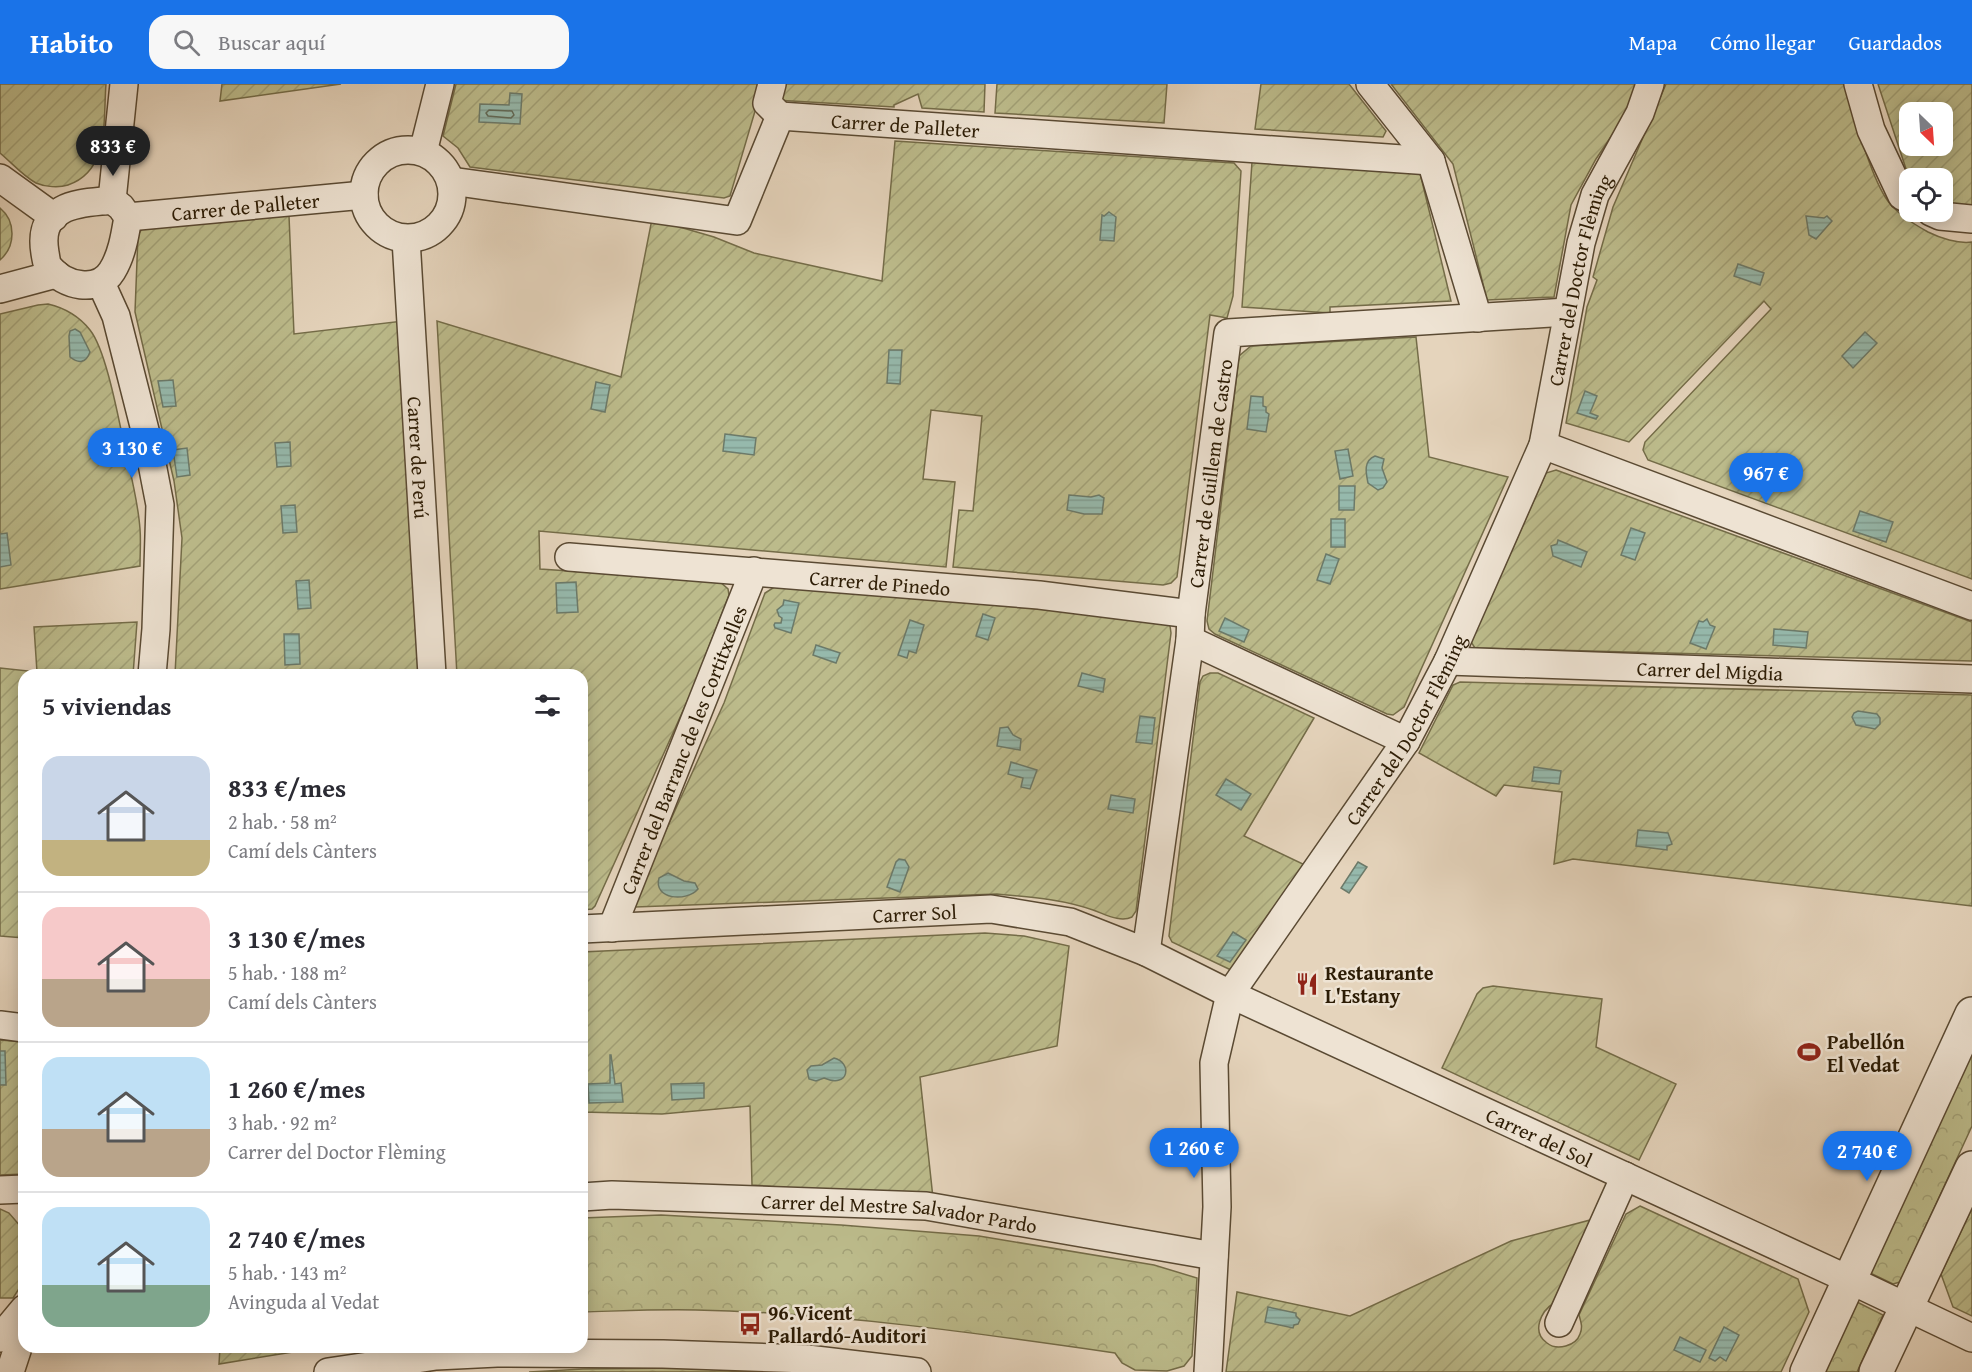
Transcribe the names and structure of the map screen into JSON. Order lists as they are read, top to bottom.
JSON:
{
  "streets": {
    "street": [
      "Carrer de Palleter",
      "Carrer del Doctor Flèming",
      "Carrer de Perú",
      "Carrer de Guillem de Castro",
      "Carrer de Pinedo",
      "Carrer del Migdia",
      "Carrer del Barranc de les Cortitxelles",
      "Carrer Sol",
      "Carrer del Sol",
      "Carrer del Mestre Salvador Pardo"
    ]
  },
  "crossings": [
    ["Carrer de Palleter", "Carrer de Perú"],
    ["Carrer del Doctor Flèming", "Carrer de Guillem de Castro"],
    ["Carrer del Doctor Flèming", "Carrer de Pinedo"],
    ["Carrer del Doctor Flèming", "Carrer del Migdia"],
    ["Carrer del Doctor Flèming", "Carrer Sol"],
    ["Carrer del Doctor Flèming", "Carrer del Sol"],
    ["Carrer del Doctor Flèming", "Carrer del Mestre Salvador Pardo"],
    ["Carrer de Guillem de Castro", "Carrer de Pinedo"],
    ["Carrer de Guillem de Castro", "Carrer Sol"],
    ["Carrer de Pinedo", "Carrer del Barranc de les Cortitxelles"],
    ["Carrer del Barranc de les Cortitxelles", "Carrer Sol"],
    ["Carrer Sol", "Carrer del Sol"]
  ],
  "places": {
    "restaurant": ["Restaurante L'Estany"],
    "sports": ["Pabellón El Vedat"],
    "bus stop": ["96.Vicent Pallardó-Auditori"]
  },
  "north": "bottom right",
  "page": {
    "header": "Habito",
    "search": "Buscar aquí",
    "nav": ["Mapa", "Cómo llegar", "Guardados"],
    "price": [
      "833 €",
      "3 130 €",
      "967 €",
      "1 260 €",
      "2 740 €"
    ],
    "heading": "5 viviendas",
    "list": [
      {
        "name": "833 €/mes",
        "note": "2 hab. · 58 m² · Camí dels Cànters"
      },
      {
        "name": "3 130 €/mes",
        "note": "5 hab. · 188 m² · Camí dels Cànters"
      },
      {
        "name": "1 260 €/mes",
        "note": "3 hab. · 92 m² · Carrer del Doctor Flèming"
      },
      {
        "name": "2 740 €/mes",
        "note": "5 hab. · 143 m² · Avinguda al Vedat"
      }
    ]
  }
}
